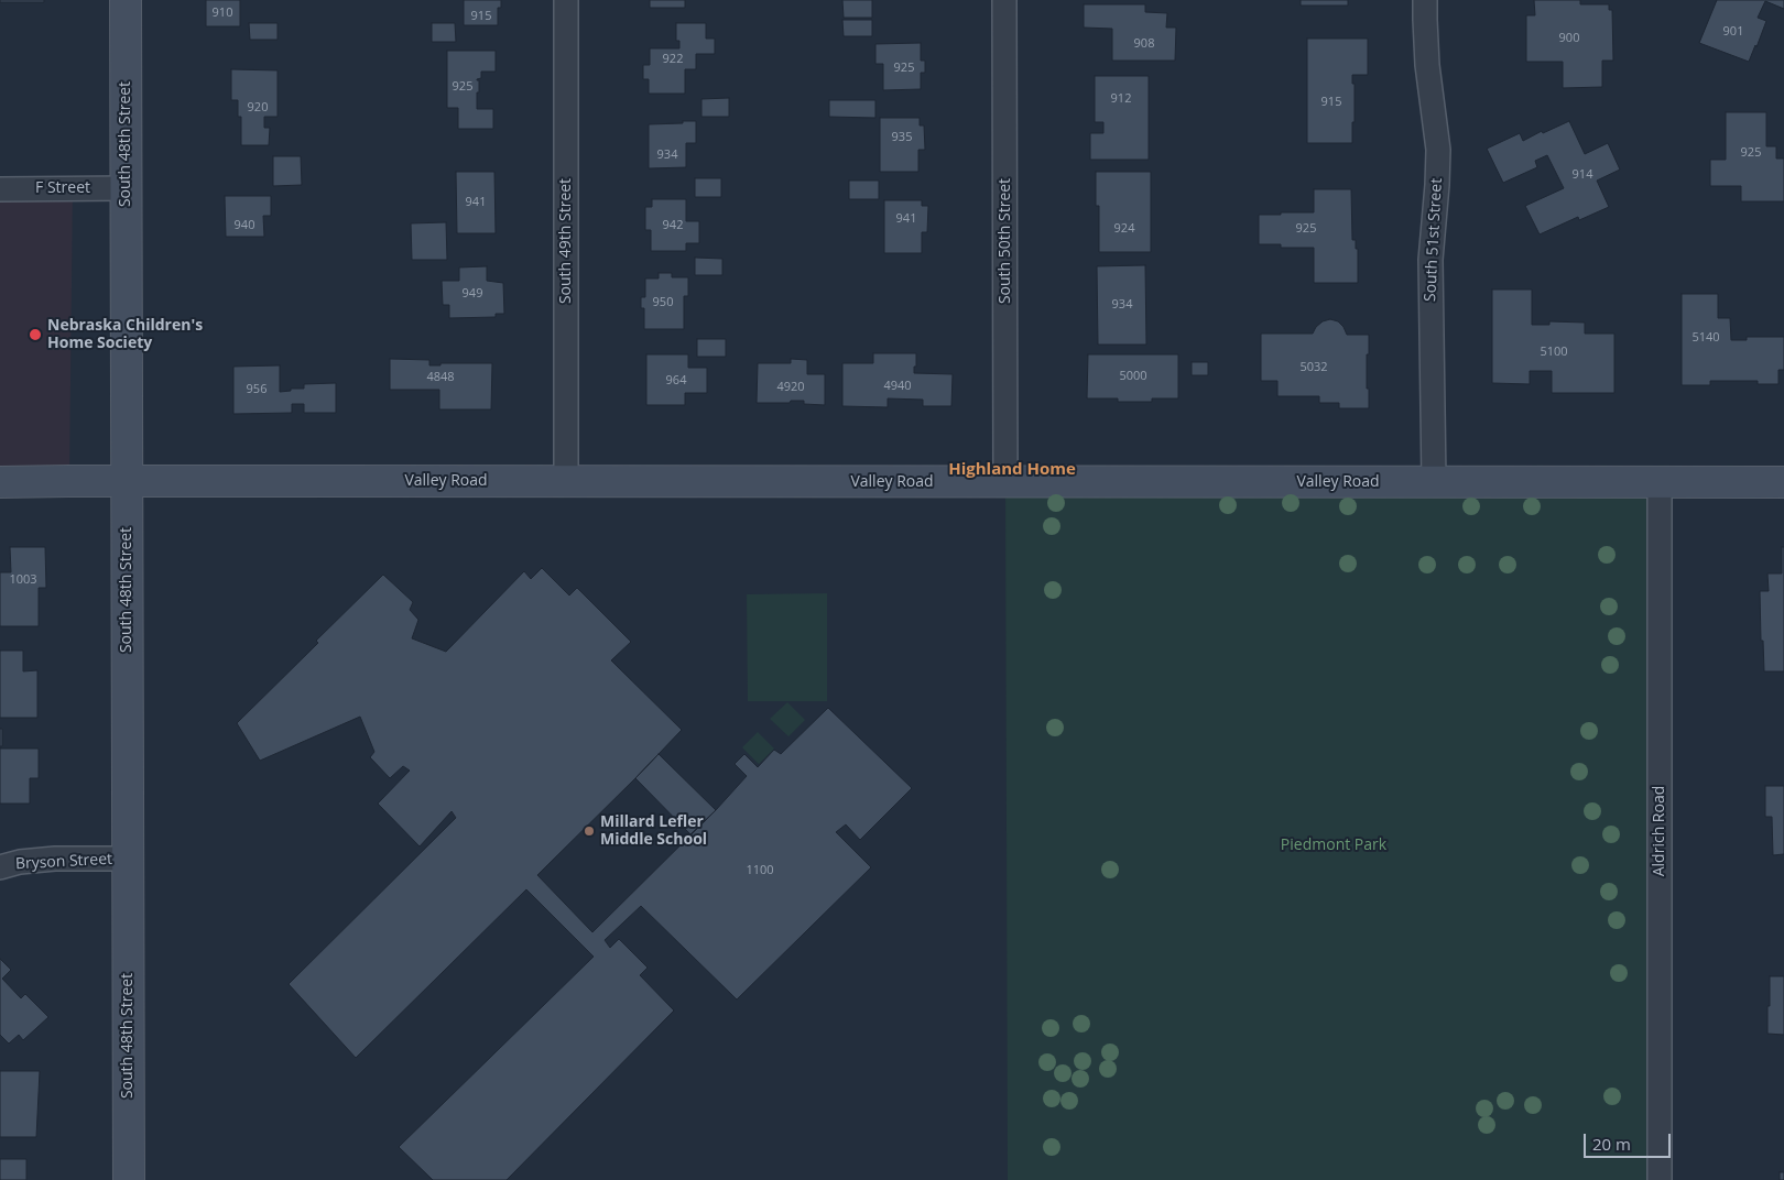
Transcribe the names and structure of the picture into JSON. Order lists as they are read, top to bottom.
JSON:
{
  "streets": {
    "street": [
      "South 48th Street",
      "F Street",
      "South 51st Street",
      "South 49th Street",
      "South 50th Street",
      "Valley Road",
      "Aldrich Road",
      "Bryson Street"
    ]
  },
  "crossings": [
    ["South 48th Street", "F Street"],
    ["South 48th Street", "Valley Road"],
    ["South 48th Street", "Bryson Street"],
    ["South 51st Street", "Valley Road"],
    ["South 49th Street", "Valley Road"],
    ["South 50th Street", "Valley Road"],
    ["Valley Road", "Aldrich Road"]
  ],
  "districts": ["Highland Home"],
  "parks": ["Piedmont Park"],
  "places": ["Nebraska Children's Home Society", "Millard Lefler Middle School"],
  "house_numbers": [
    "910",
    "915",
    "901",
    "900",
    "908",
    "922",
    "925",
    "925",
    "912",
    "915",
    "920",
    "935",
    "925",
    "934",
    "914",
    "941",
    "941",
    "940",
    "942",
    "924",
    "925",
    "949",
    "950",
    "934",
    "5140",
    "5100",
    "5032",
    "5000",
    "4848",
    "964",
    "4940",
    "4920",
    "956",
    "1003",
    "1100"
  ],
  "scale_bar": "20 m"
}
